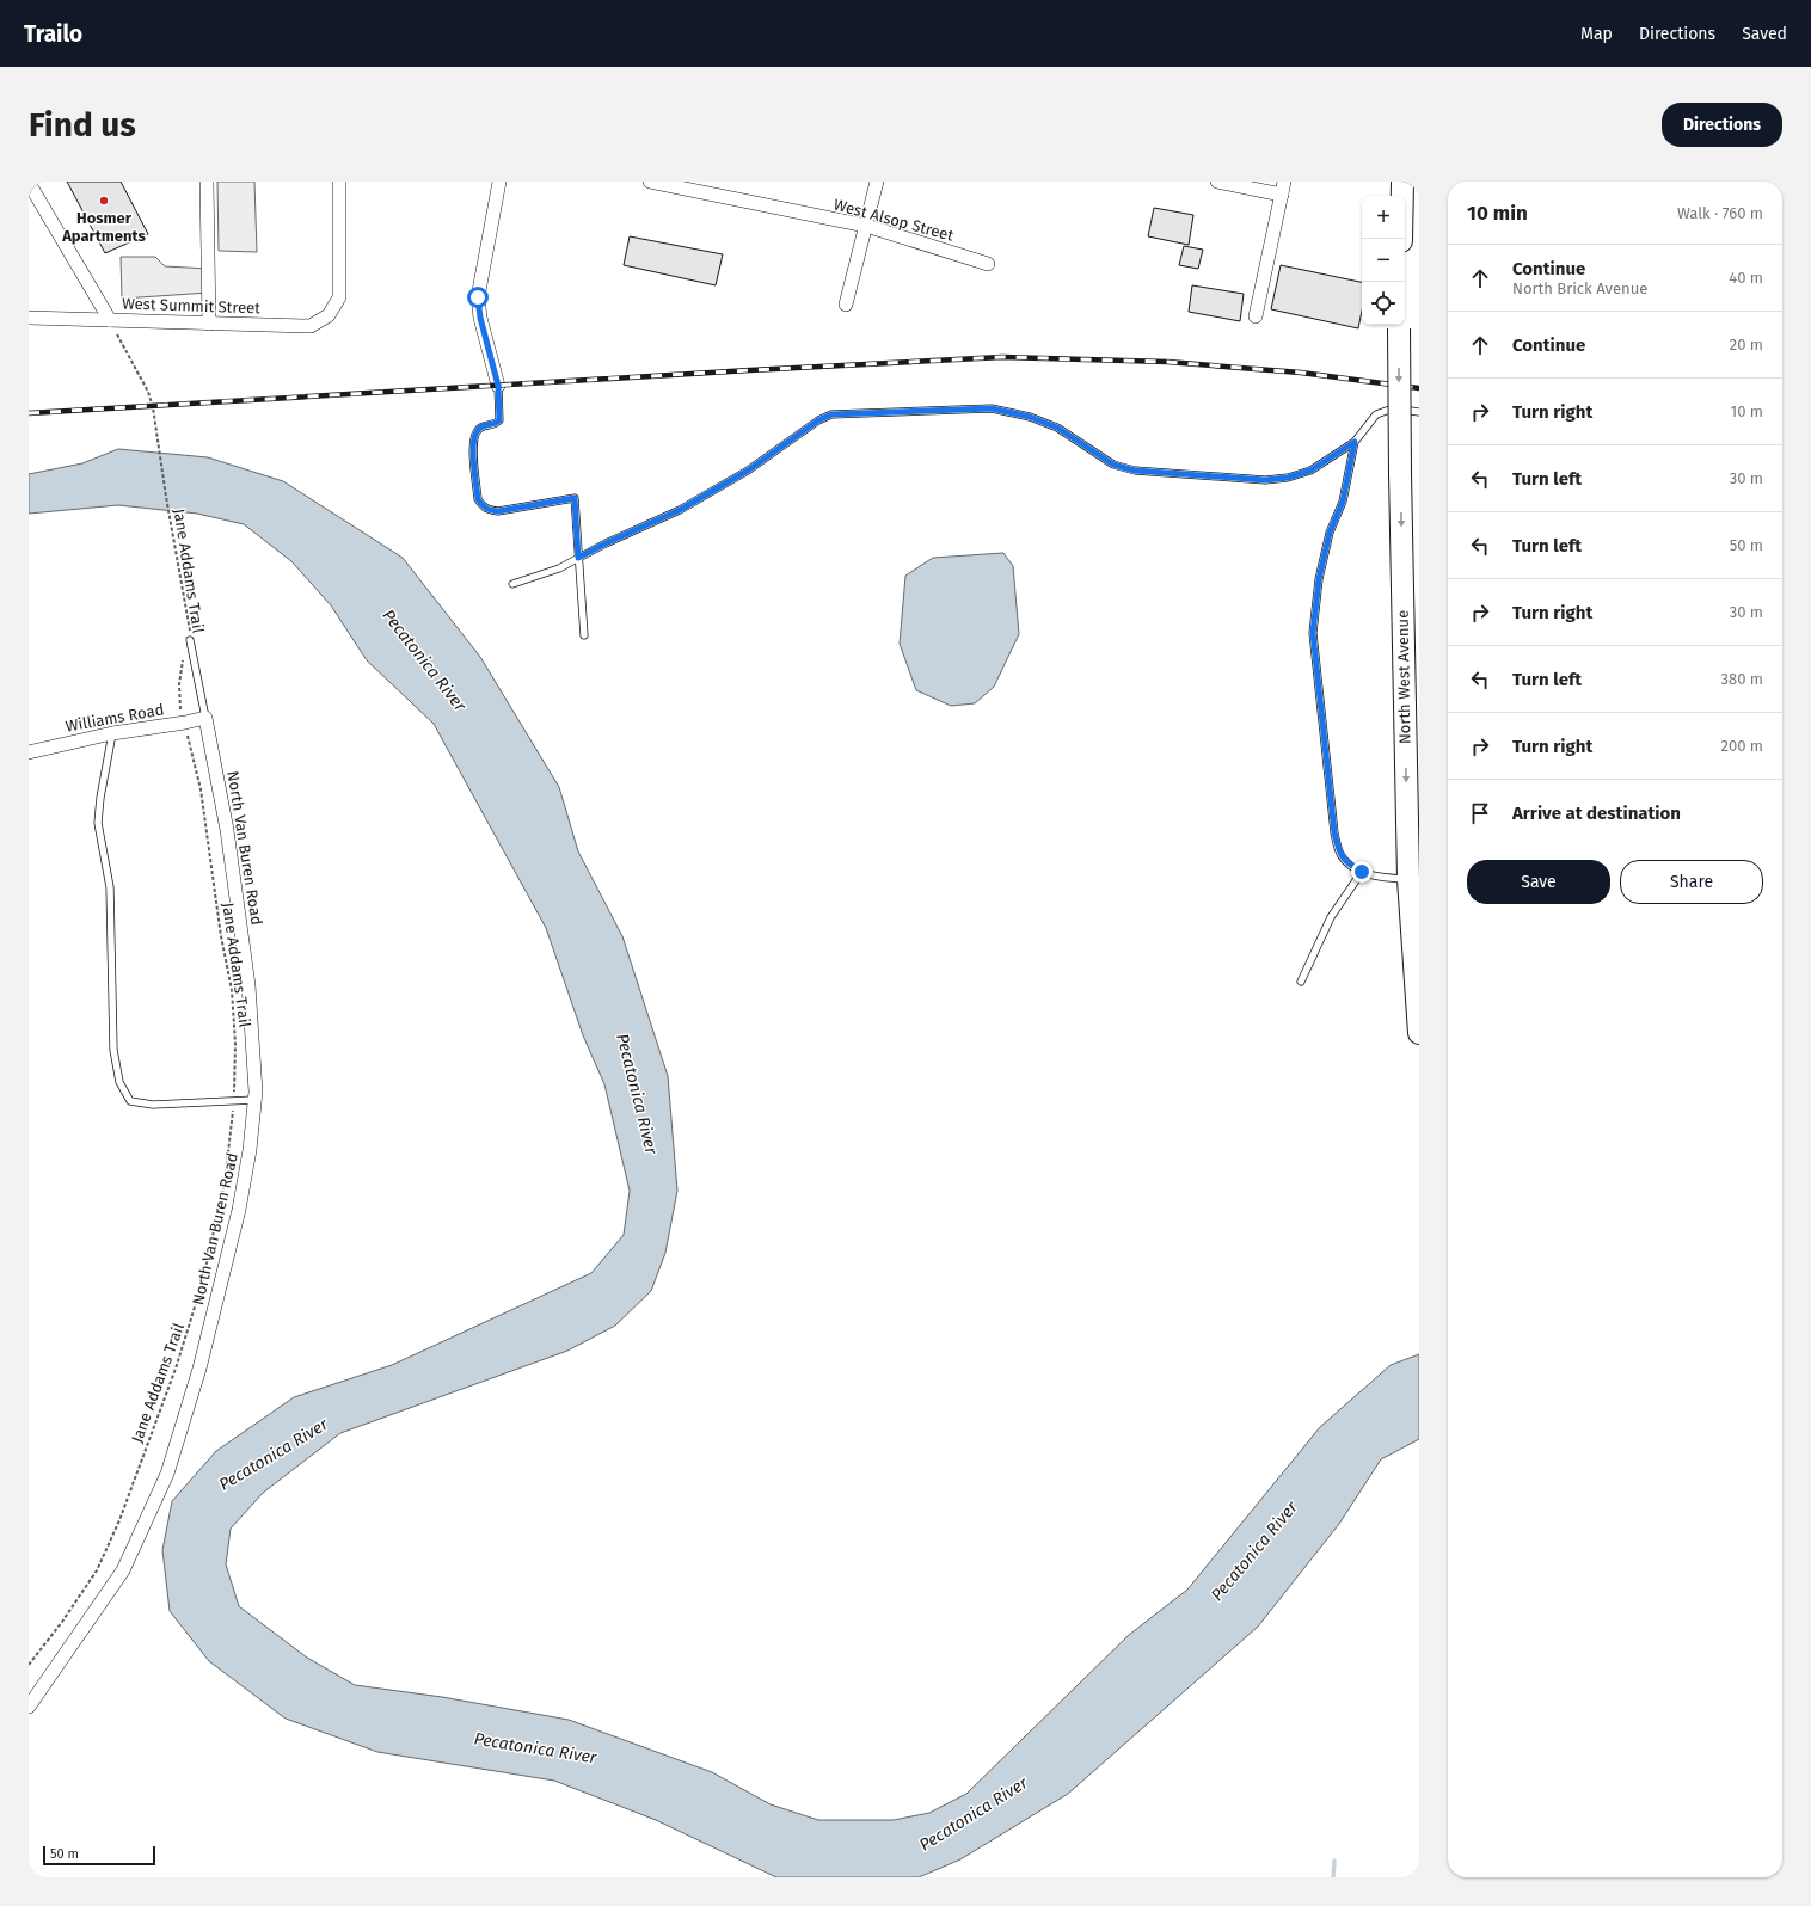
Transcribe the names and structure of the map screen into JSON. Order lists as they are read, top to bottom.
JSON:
{
  "streets": {
    "main road": ["North West Avenue"],
    "street": [
      "West Alsop Street",
      "West Summit Street",
      "Williams Road",
      "North Van Buren Road"
    ],
    "path": ["Jane Addams Trail"]
  },
  "crossings": [
    ["West Summit Street", "Jane Addams Trail"],
    ["Jane Addams Trail", "Williams Road"],
    ["Williams Road", "North Van Buren Road"]
  ],
  "one_way": ["North West Avenue"],
  "water": ["Pecatonica River"],
  "places": ["Hosmer Apartments"],
  "scale_bar": "50 m",
  "page": {
    "header": "Trailo",
    "nav": ["Map", "Directions", "Saved"],
    "buttons": [
      "Directions",
      ["Save", "Share"]
    ],
    "title": "Find us",
    "heading": ["10 min", "Walk · 760 m"],
    "map_buttons": ["+", "−"],
    "list": [
      ["Continue", "North Brick Avenue", "40 m"],
      ["Continue", "20 m"],
      ["Turn right", "10 m"],
      ["Turn left", "30 m"],
      ["Turn left", "50 m"],
      ["Turn right", "30 m"],
      ["Turn left", "380 m"],
      ["Turn right", "200 m"],
      "Arrive at destination"
    ],
    "scale": "50 m"
  }
}
